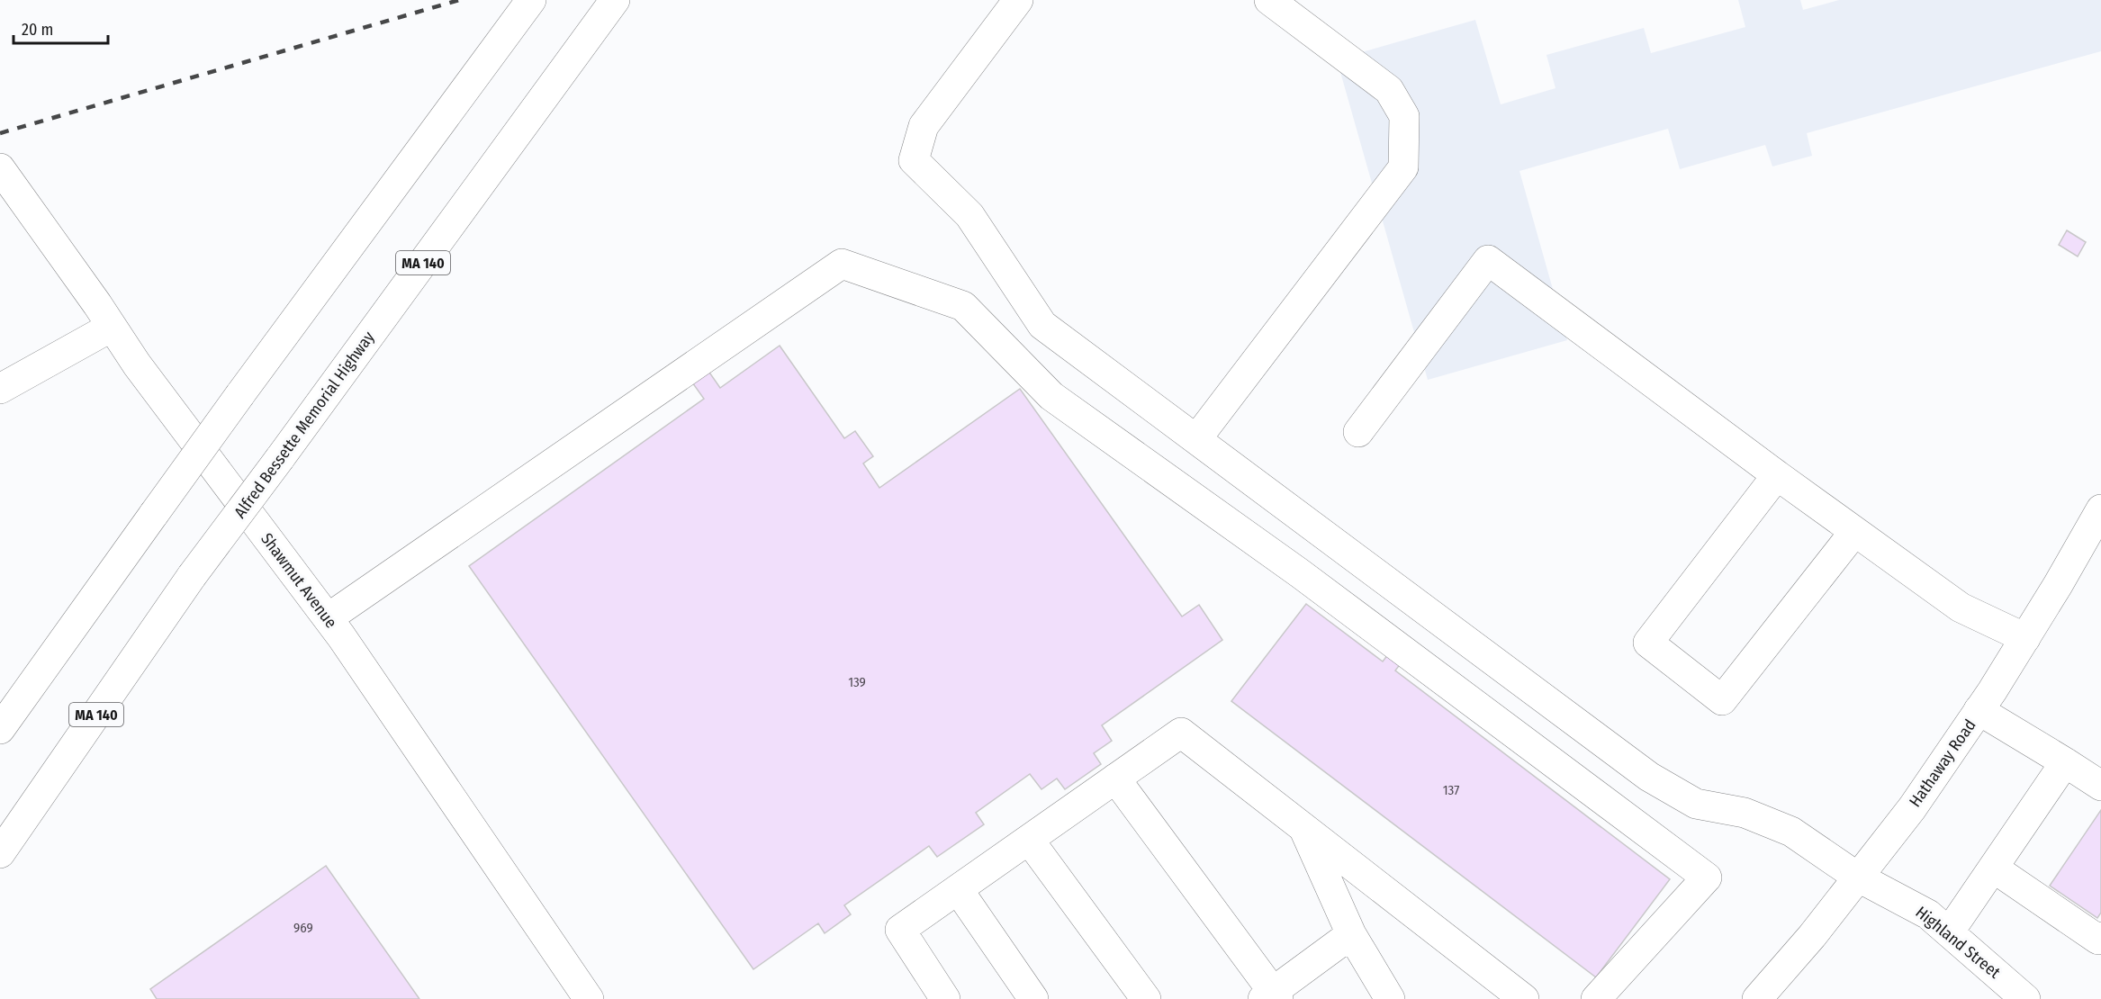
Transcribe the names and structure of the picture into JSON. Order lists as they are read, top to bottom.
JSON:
{
  "streets": {
    "main road": [
      "MA 140",
      "Alfred Bessette Memorial Highway",
      "Shawmut Avenue",
      "Hathaway Road",
      "Highland Street"
    ]
  },
  "crossings": [
    ["Hathaway Road", "Highland Street"]
  ],
  "house_numbers": ["139", "137", "969"],
  "scale_bar": "20 m"
}
